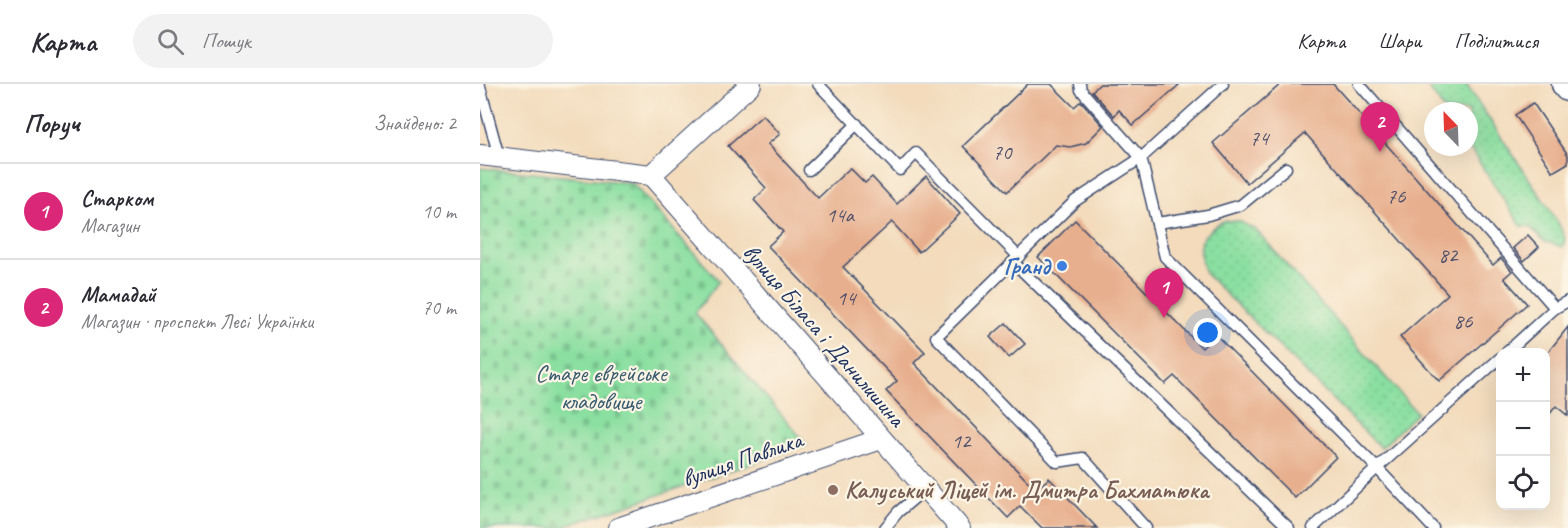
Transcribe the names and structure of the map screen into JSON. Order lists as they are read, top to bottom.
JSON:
{
  "streets": {
    "street": ["вулиця Біласа і Данилишина", "вулиця Павлика"]
  },
  "crossings": [
    ["вулиця Біласа і Данилишина", "вулиця Павлика"]
  ],
  "parks": ["Старе єврейське кладовище"],
  "places": ["Гранд", "Калуський Ліцей ім. Дмитра Бахматюка"],
  "house_numbers": [
    "74",
    "70",
    "76",
    "14а",
    "82",
    "14",
    "86",
    "12"
  ],
  "north": "top left",
  "page": {
    "header": "Карта",
    "search": "Пошук",
    "nav": ["Карта", "Шари", "Поділитися"],
    "heading": ["Поруч", "Знайдено: 2"],
    "pins": ["2", "1"],
    "list": [
      {
        "mark": "1",
        "name": "Старком",
        "note": "Магазин",
        "value": "10 m"
      },
      {
        "mark": "2",
        "name": "Мамадай",
        "note": "Магазин · проспект Лесі Українки",
        "value": "70 m"
      }
    ],
    "map_buttons": ["+", "−"]
  }
}
